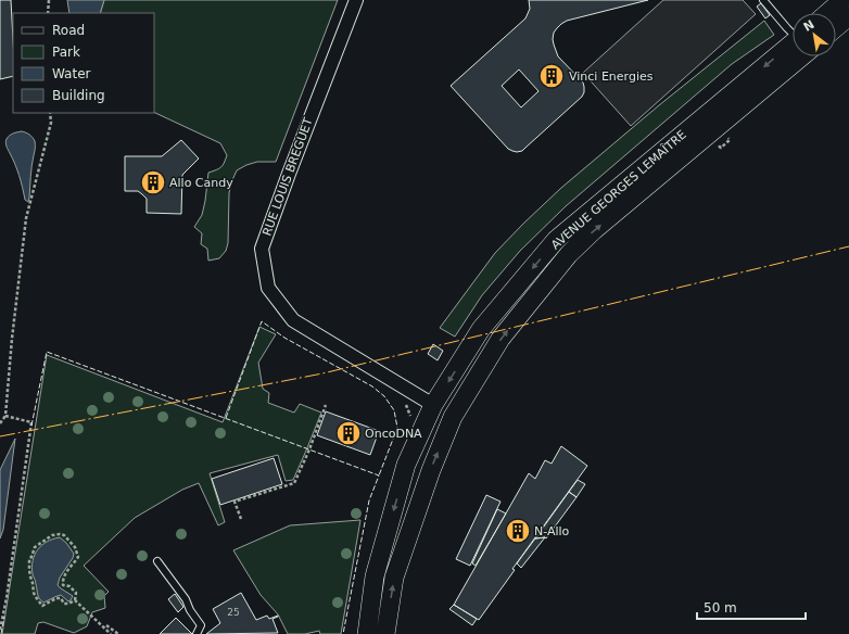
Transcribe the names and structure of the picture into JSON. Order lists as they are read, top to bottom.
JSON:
{
  "streets": {
    "street": ["RUE LOUIS BREGUET", "AVENUE GEORGES LEMAÎTRE"]
  },
  "crossings": [
    ["RUE LOUIS BREGUET", "AVENUE GEORGES LEMAÎTRE"]
  ],
  "places": {
    "building": [
      "Vinci Energies",
      "Allo Candy",
      "OncoDNA",
      "N-Allo"
    ]
  },
  "house_numbers": ["25"],
  "legend": [
    "Road",
    "Park",
    "Water",
    "Building"
  ],
  "scale_bar": "50 m",
  "north": "top left"
}
